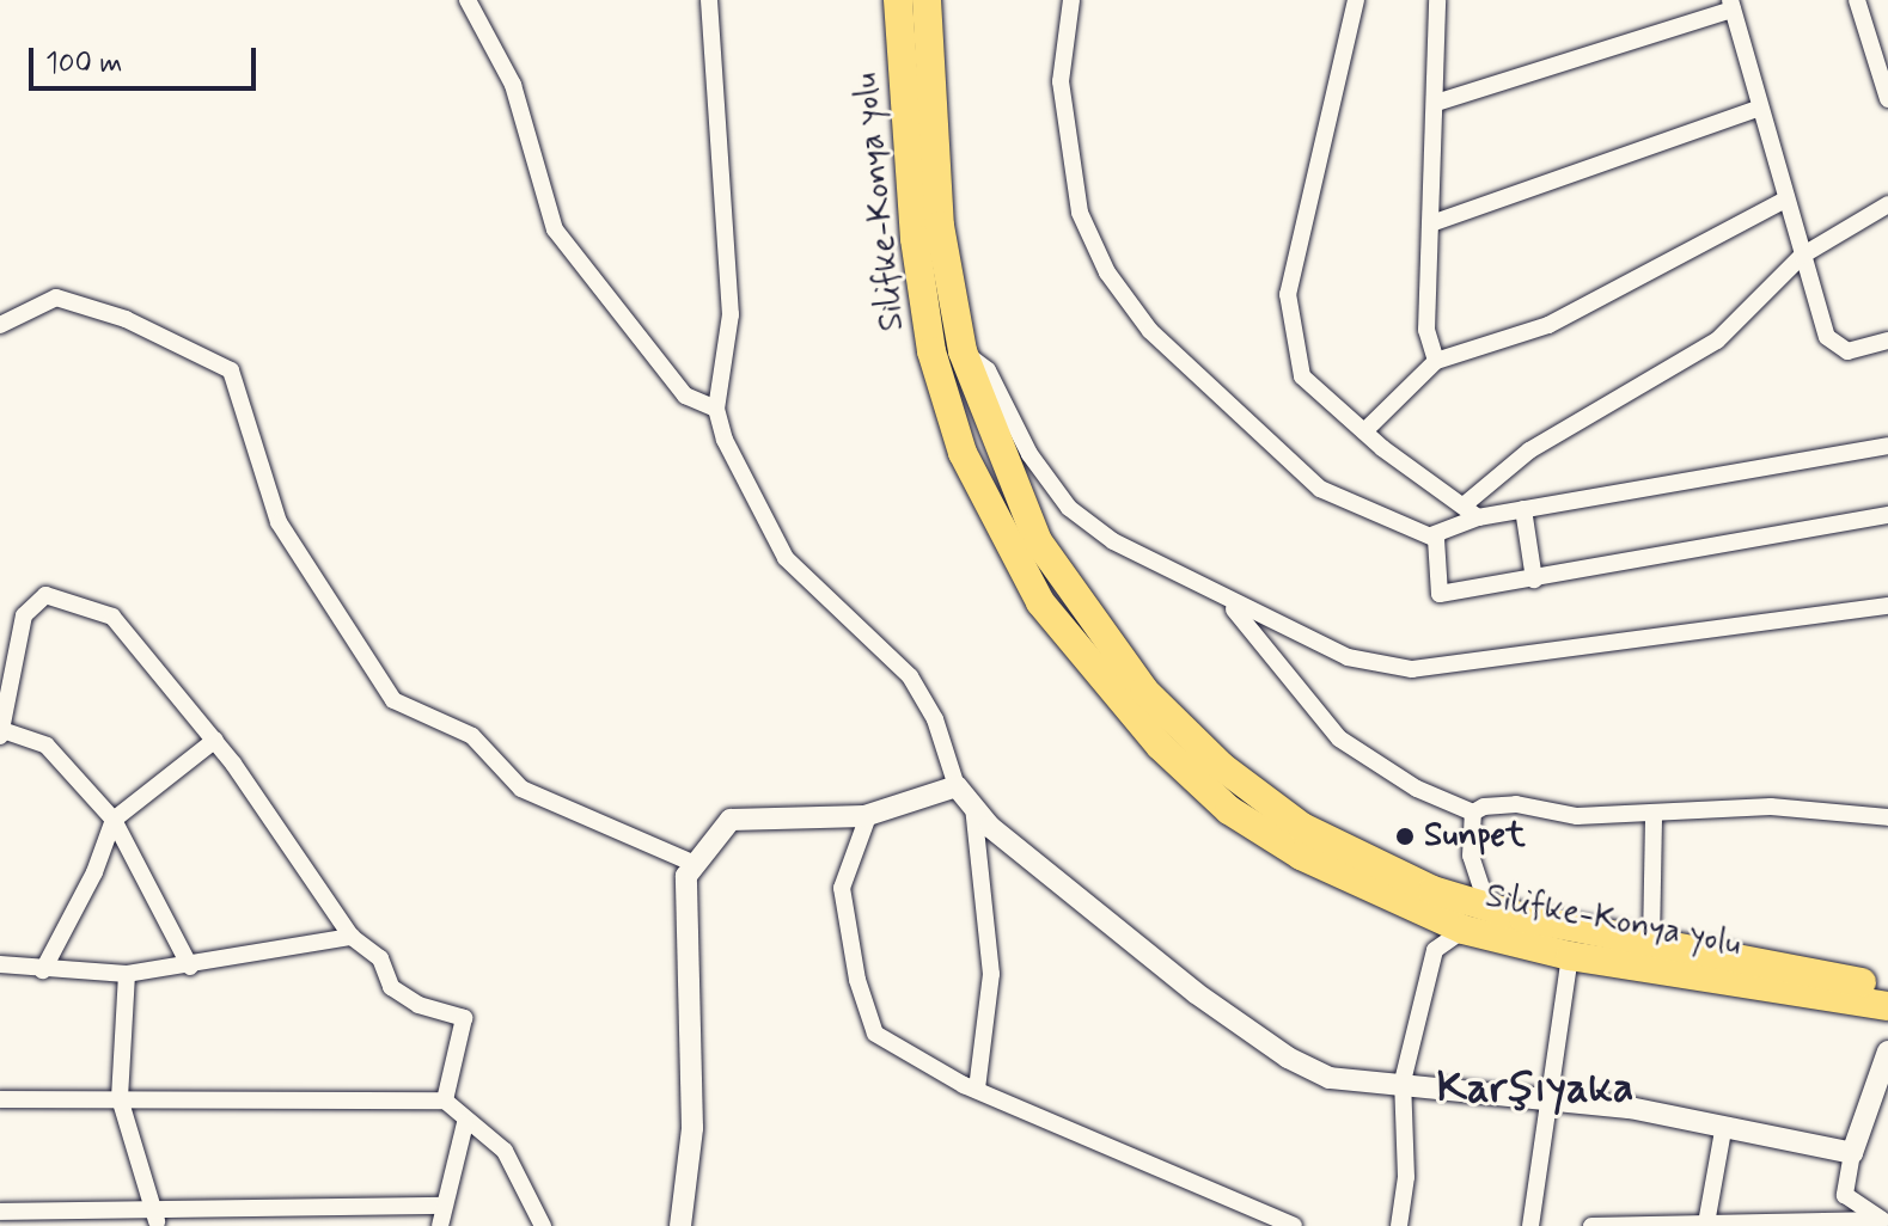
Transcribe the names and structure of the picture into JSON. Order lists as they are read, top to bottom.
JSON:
{
  "streets": {
    "highway": ["Silifke-Konya yolu"]
  },
  "districts": ["Karşıyaka"],
  "places": ["Sunpet"],
  "scale_bar": "100 m"
}
